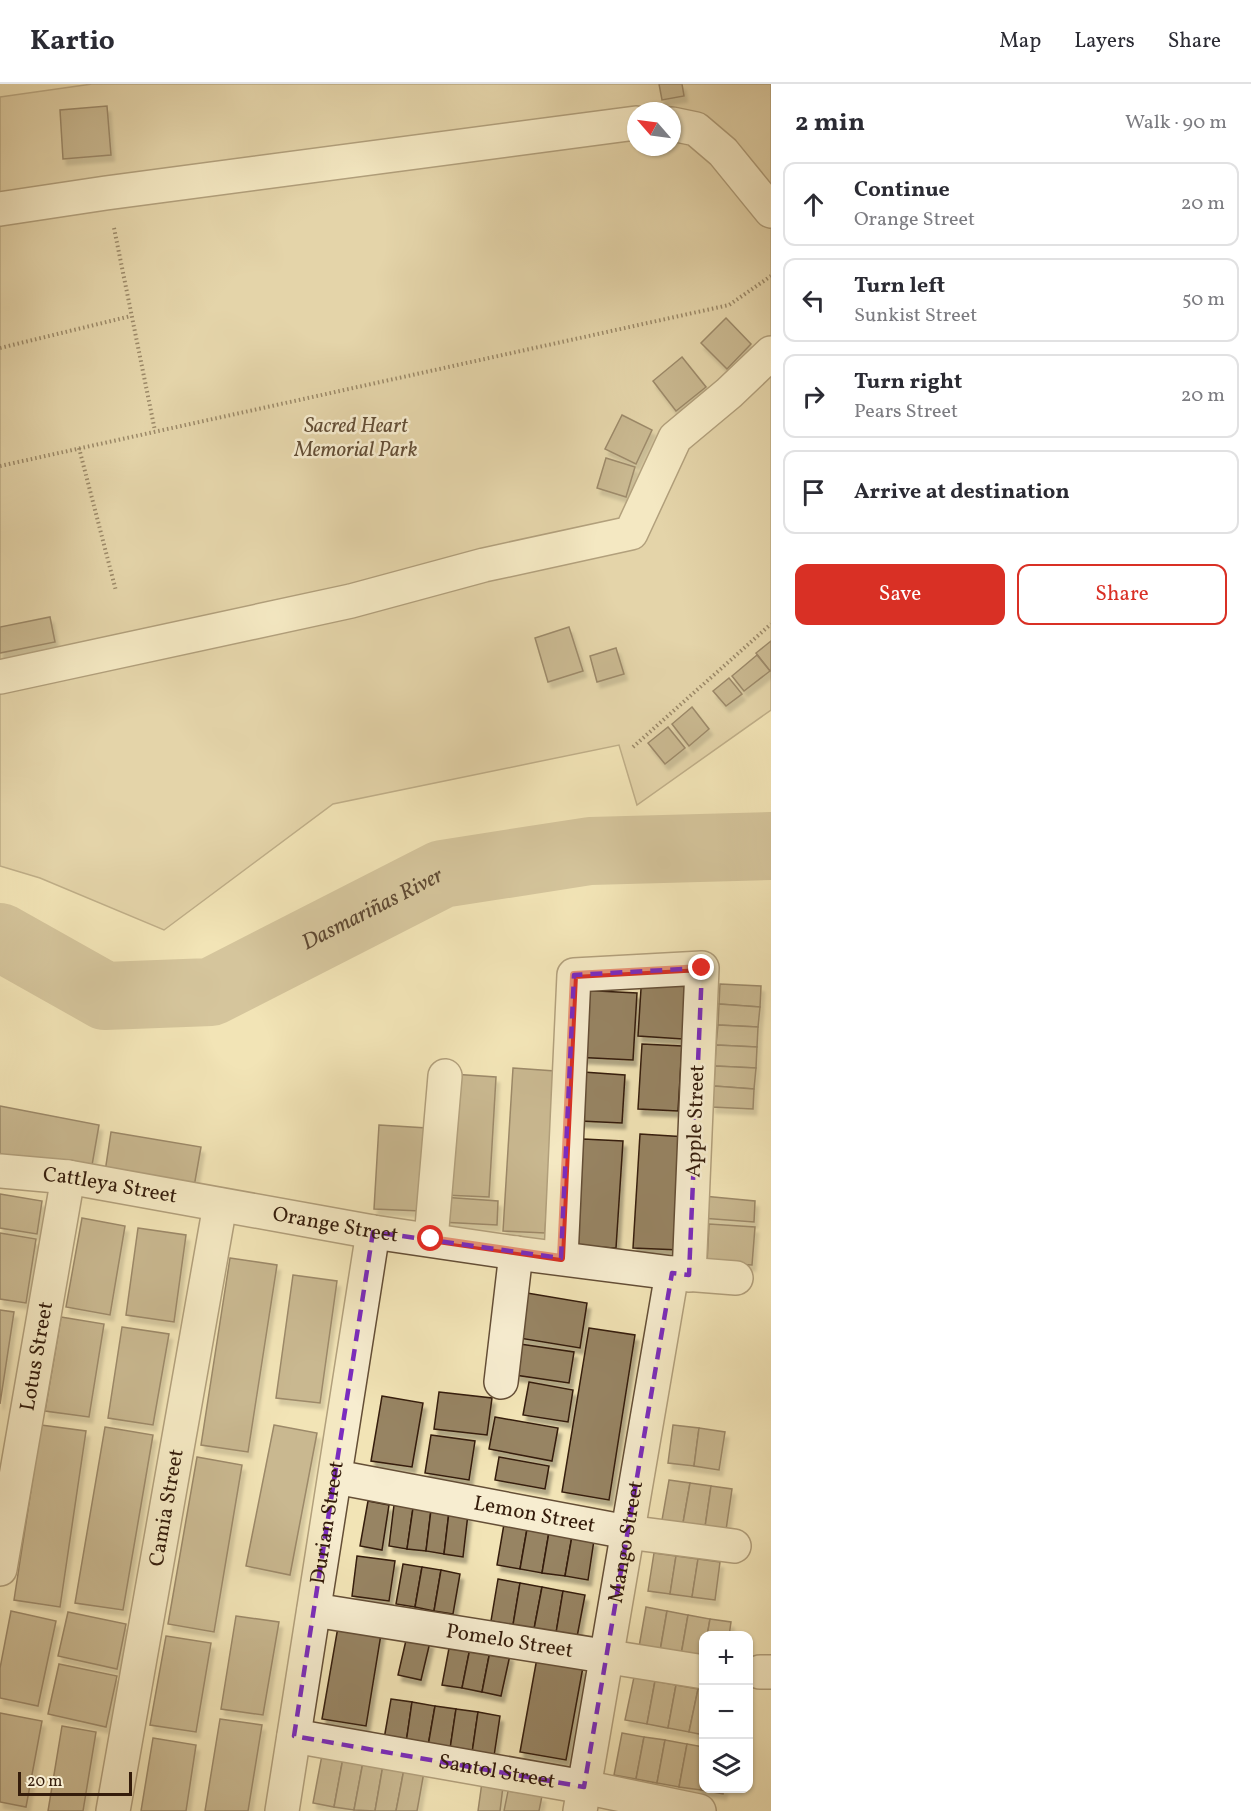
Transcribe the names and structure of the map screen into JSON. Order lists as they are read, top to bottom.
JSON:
{
  "streets": {
    "street": [
      "Apple Street",
      "Cattleya Street",
      "Orange Street",
      "Lotus Street",
      "Camia Street",
      "Lemon Street",
      "Durian Street",
      "Mango Street",
      "Pomelo Street",
      "Santol Street"
    ]
  },
  "crossings": [
    ["Apple Street", "Orange Street"],
    ["Apple Street", "Mango Street"],
    ["Cattleya Street", "Orange Street"],
    ["Cattleya Street", "Lotus Street"],
    ["Cattleya Street", "Camia Street"],
    ["Orange Street", "Camia Street"],
    ["Orange Street", "Durian Street"],
    ["Orange Street", "Mango Street"],
    ["Lemon Street", "Durian Street"],
    ["Lemon Street", "Mango Street"],
    ["Durian Street", "Pomelo Street"],
    ["Durian Street", "Santol Street"],
    ["Mango Street", "Pomelo Street"],
    ["Mango Street", "Santol Street"]
  ],
  "water": ["Dasmariñas River"],
  "parks": ["Sacred Heart Memorial Park"],
  "scale_bar": "20 m",
  "north": "top left",
  "page": {
    "header": "Kartio",
    "nav": ["Map", "Layers", "Share"],
    "heading": ["2 min", "Walk · 90 m"],
    "list": [
      ["Continue", "Orange Street", "20 m"],
      ["Turn left", "Sunkist Street", "50 m"],
      ["Turn right", "Pears Street", "20 m"],
      "Arrive at destination"
    ],
    "buttons": ["Save", "Share"],
    "map_buttons": ["+", "−"],
    "scale": "20 m"
  }
}
